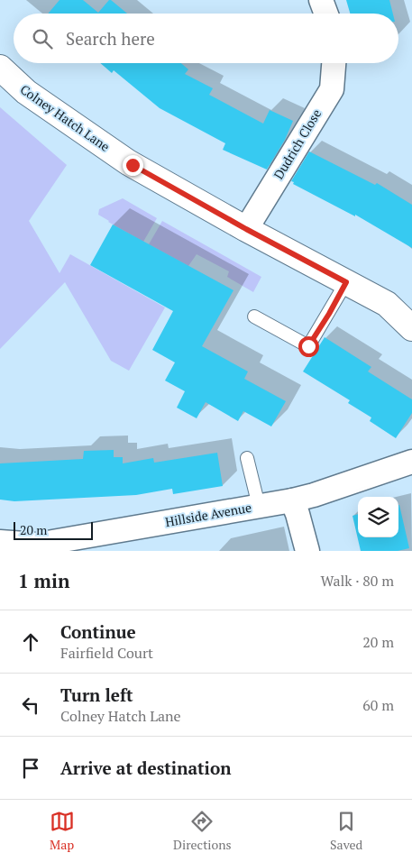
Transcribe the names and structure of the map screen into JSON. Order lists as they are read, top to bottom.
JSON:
{
  "streets": {
    "main road": ["Colney Hatch Lane"],
    "street": ["Dudrich Close", "Hillside Avenue"]
  },
  "crossings": [
    ["Colney Hatch Lane", "Dudrich Close"]
  ],
  "scale_bar": "20 m",
  "page": {
    "search": "Search here",
    "scale": "20 m",
    "heading": ["1 min", "Walk · 80 m"],
    "list": [
      ["Continue", "Fairfield Court", "20 m"],
      ["Turn left", "Colney Hatch Lane", "60 m"],
      "Arrive at destination"
    ],
    "nav": ["Map", "Directions", "Saved"]
  }
}
